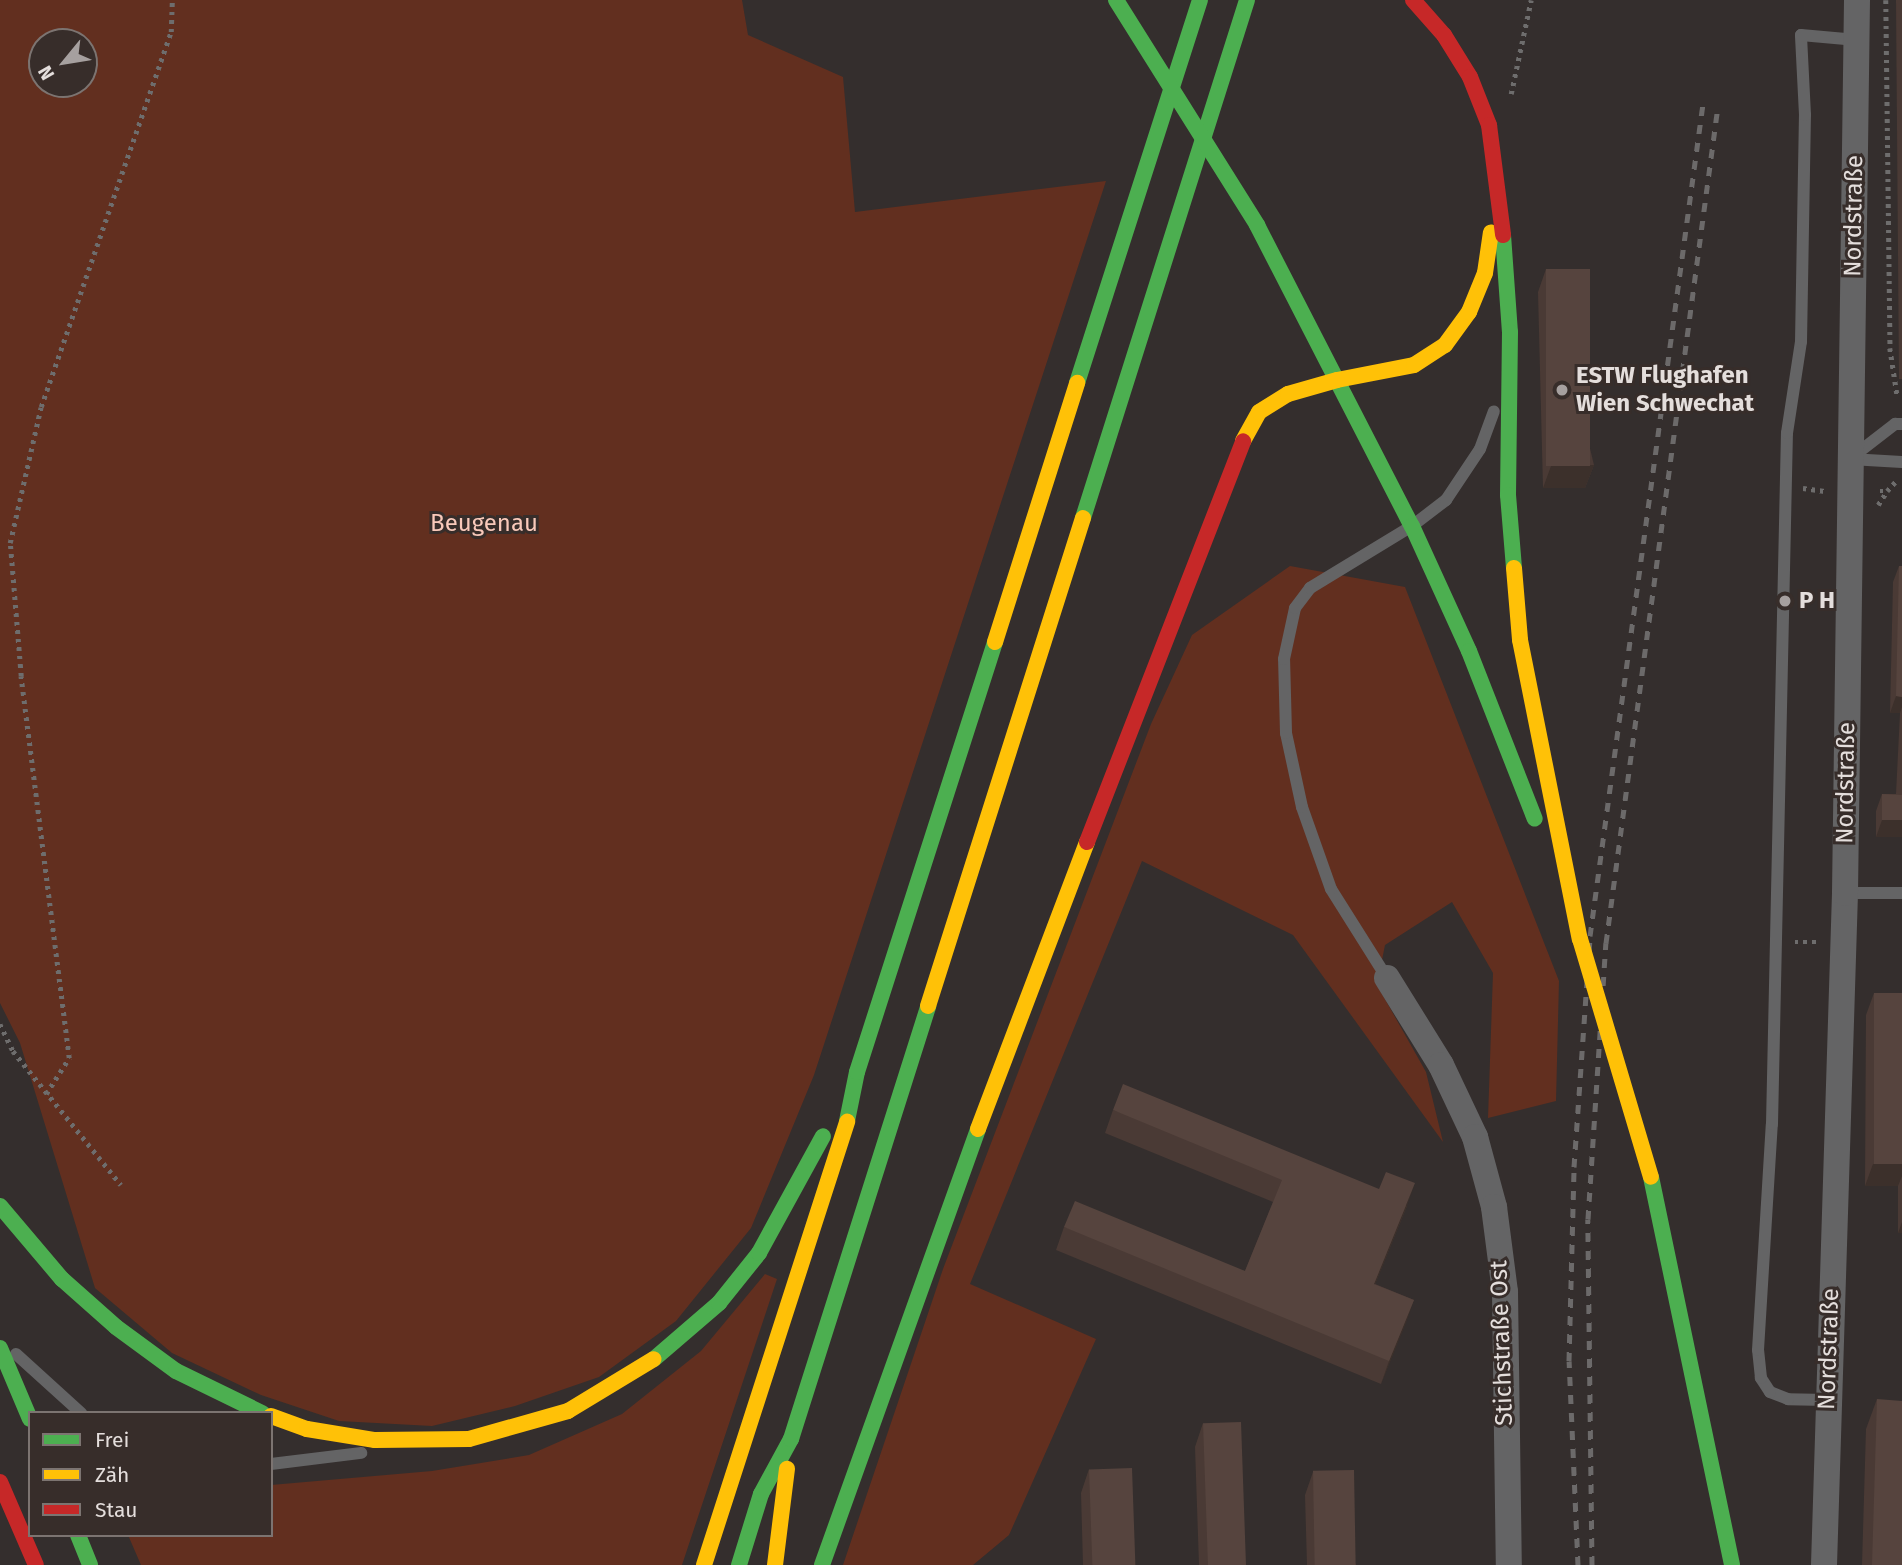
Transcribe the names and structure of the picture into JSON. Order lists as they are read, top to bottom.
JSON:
{
  "streets": {
    "street": ["Nordstraße", "Stichstraße Ost"]
  },
  "parks": ["Beugenau"],
  "places": ["ESTW Flughafen Wien Schwechat", "P H"],
  "legend": ["Frei", "Zäh", "Stau"],
  "north": "bottom left"
}
